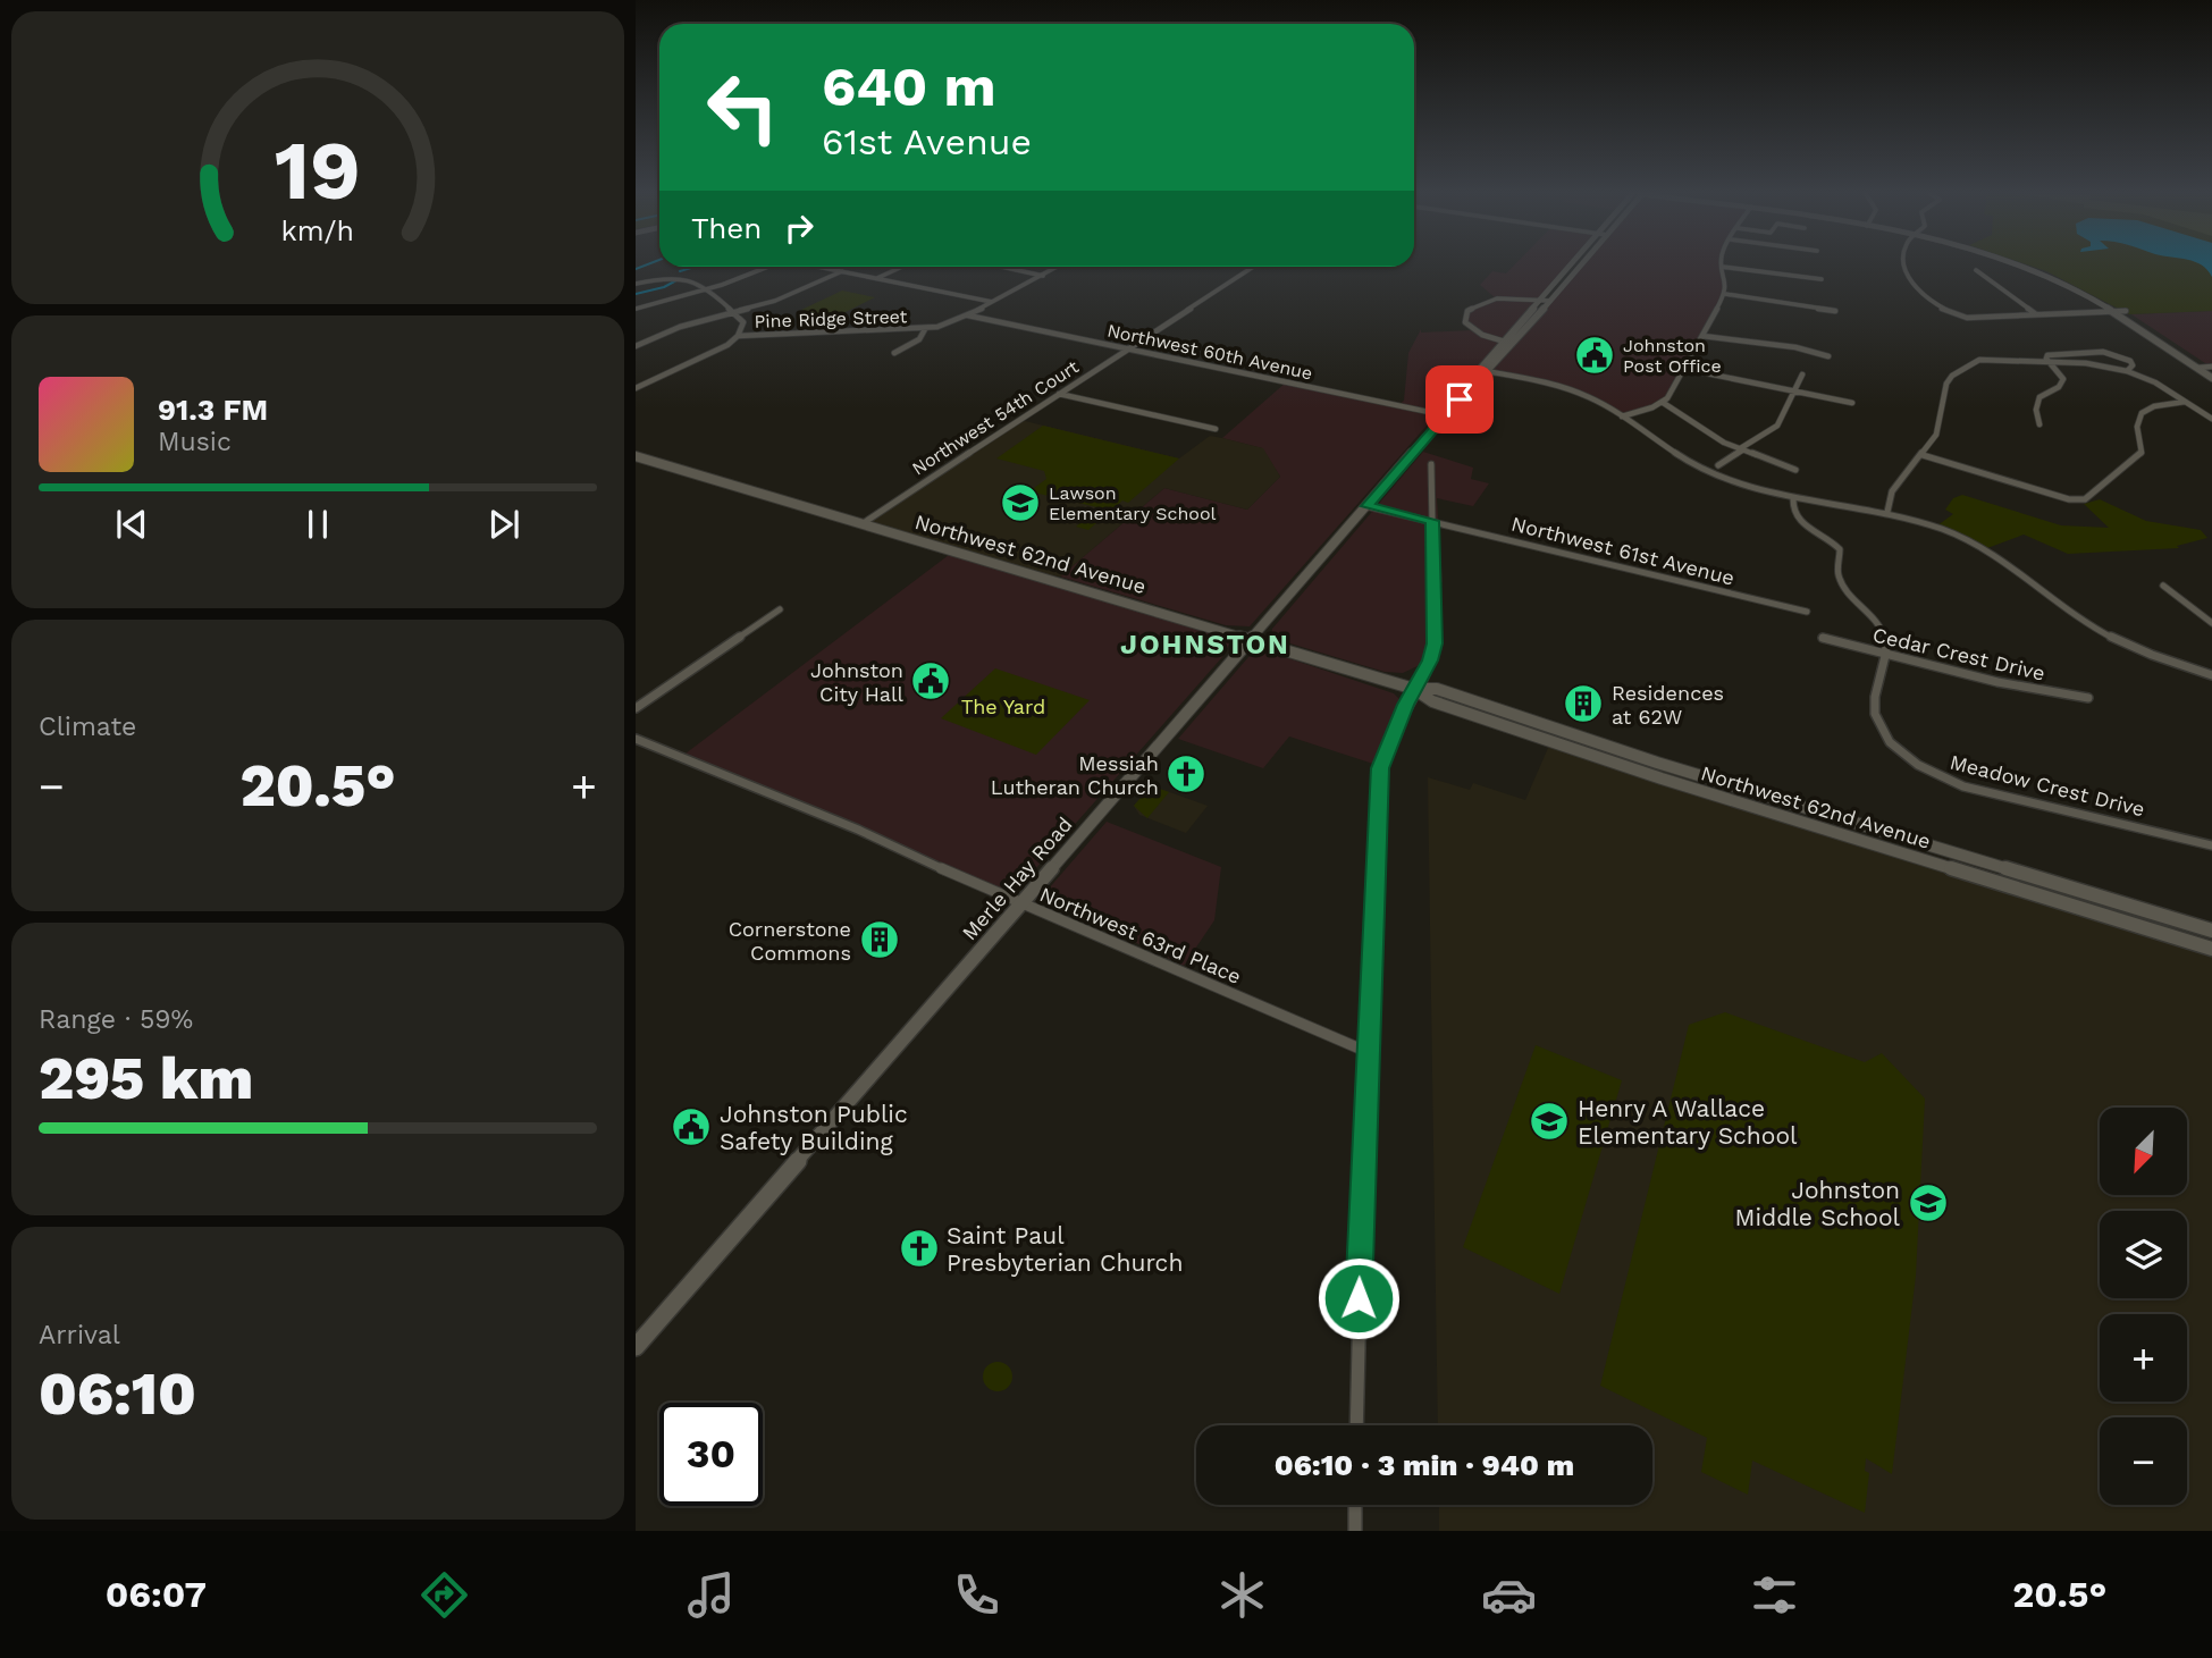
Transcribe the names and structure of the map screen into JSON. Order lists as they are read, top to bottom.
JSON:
{
  "streets": {
    "street": [
      "Pine Ridge Street",
      "Northwest 60th Avenue",
      "Northwest 54th Court",
      "Northwest 61st Avenue",
      "Northwest 62nd Avenue",
      "Cedar Crest Drive",
      "Meadow Crest Drive",
      "Merle Hay Road",
      "Northwest 63rd Place"
    ]
  },
  "crossings": [
    ["Northwest 60th Avenue", "Northwest 54th Court"],
    ["Northwest 60th Avenue", "Merle Hay Road"],
    ["Northwest 54th Court", "Northwest 62nd Avenue"],
    ["Northwest 61st Avenue", "Merle Hay Road"],
    ["Northwest 62nd Avenue", "Merle Hay Road"],
    ["Cedar Crest Drive", "Meadow Crest Drive"],
    ["Merle Hay Road", "Northwest 63rd Place"]
  ],
  "districts": ["JOHNSTON"],
  "parks": ["The Yard"],
  "places": {
    "public building": ["Johnston Post Office", "Johnston City Hall", "Johnston Public Safety Building"],
    "school or university": ["Lawson Elementary School", "Henry A Wallace Elementary School", "Johnston Middle School"],
    "building": ["Residences at 62W", "Cornerstone Commons"],
    "church": ["Messiah Lutheran Church", "Saint Paul Presbyterian Church"]
  },
  "north": "bottom left",
  "page": {
    "turn": ["640 m", "61st Avenue"],
    "then": "Then",
    "song": ["91.3 FM", "Music"],
    "tile": [
      "Climate",
      ["Range · 59%", "295 km"],
      ["Arrival", "06:10"]
    ],
    "heat": ["−", "20.5°", "+"],
    "map_buttons": ["+", "−"],
    "limit": "30",
    "trip": "06:10 · 3 min · 940 m",
    "tabs": ["06:07", "20.5°"],
    "gauge": ["19", "km/h"]
  }
}
